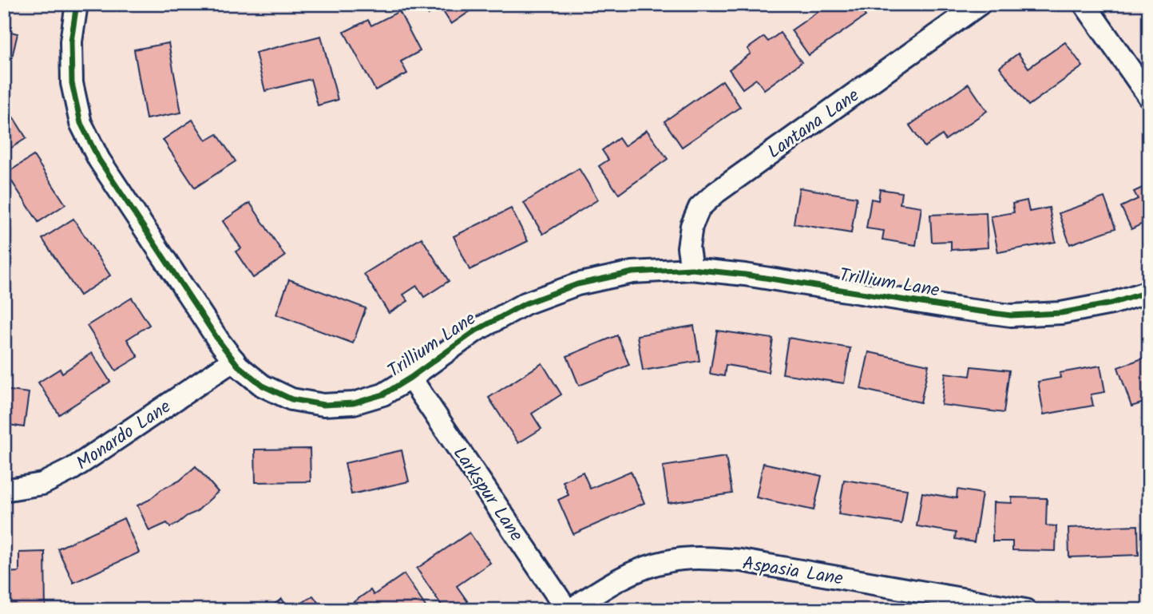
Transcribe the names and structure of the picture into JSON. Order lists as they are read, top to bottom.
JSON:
{
  "streets": {
    "street": [
      "Lantana Lane",
      "Trillium Lane",
      "Monardo Lane",
      "Larkspur Lane",
      "Aspasia Lane"
    ]
  },
  "crossings": [
    ["Lantana Lane", "Trillium Lane"],
    ["Trillium Lane", "Monardo Lane"],
    ["Trillium Lane", "Larkspur Lane"],
    ["Larkspur Lane", "Aspasia Lane"]
  ]
}
